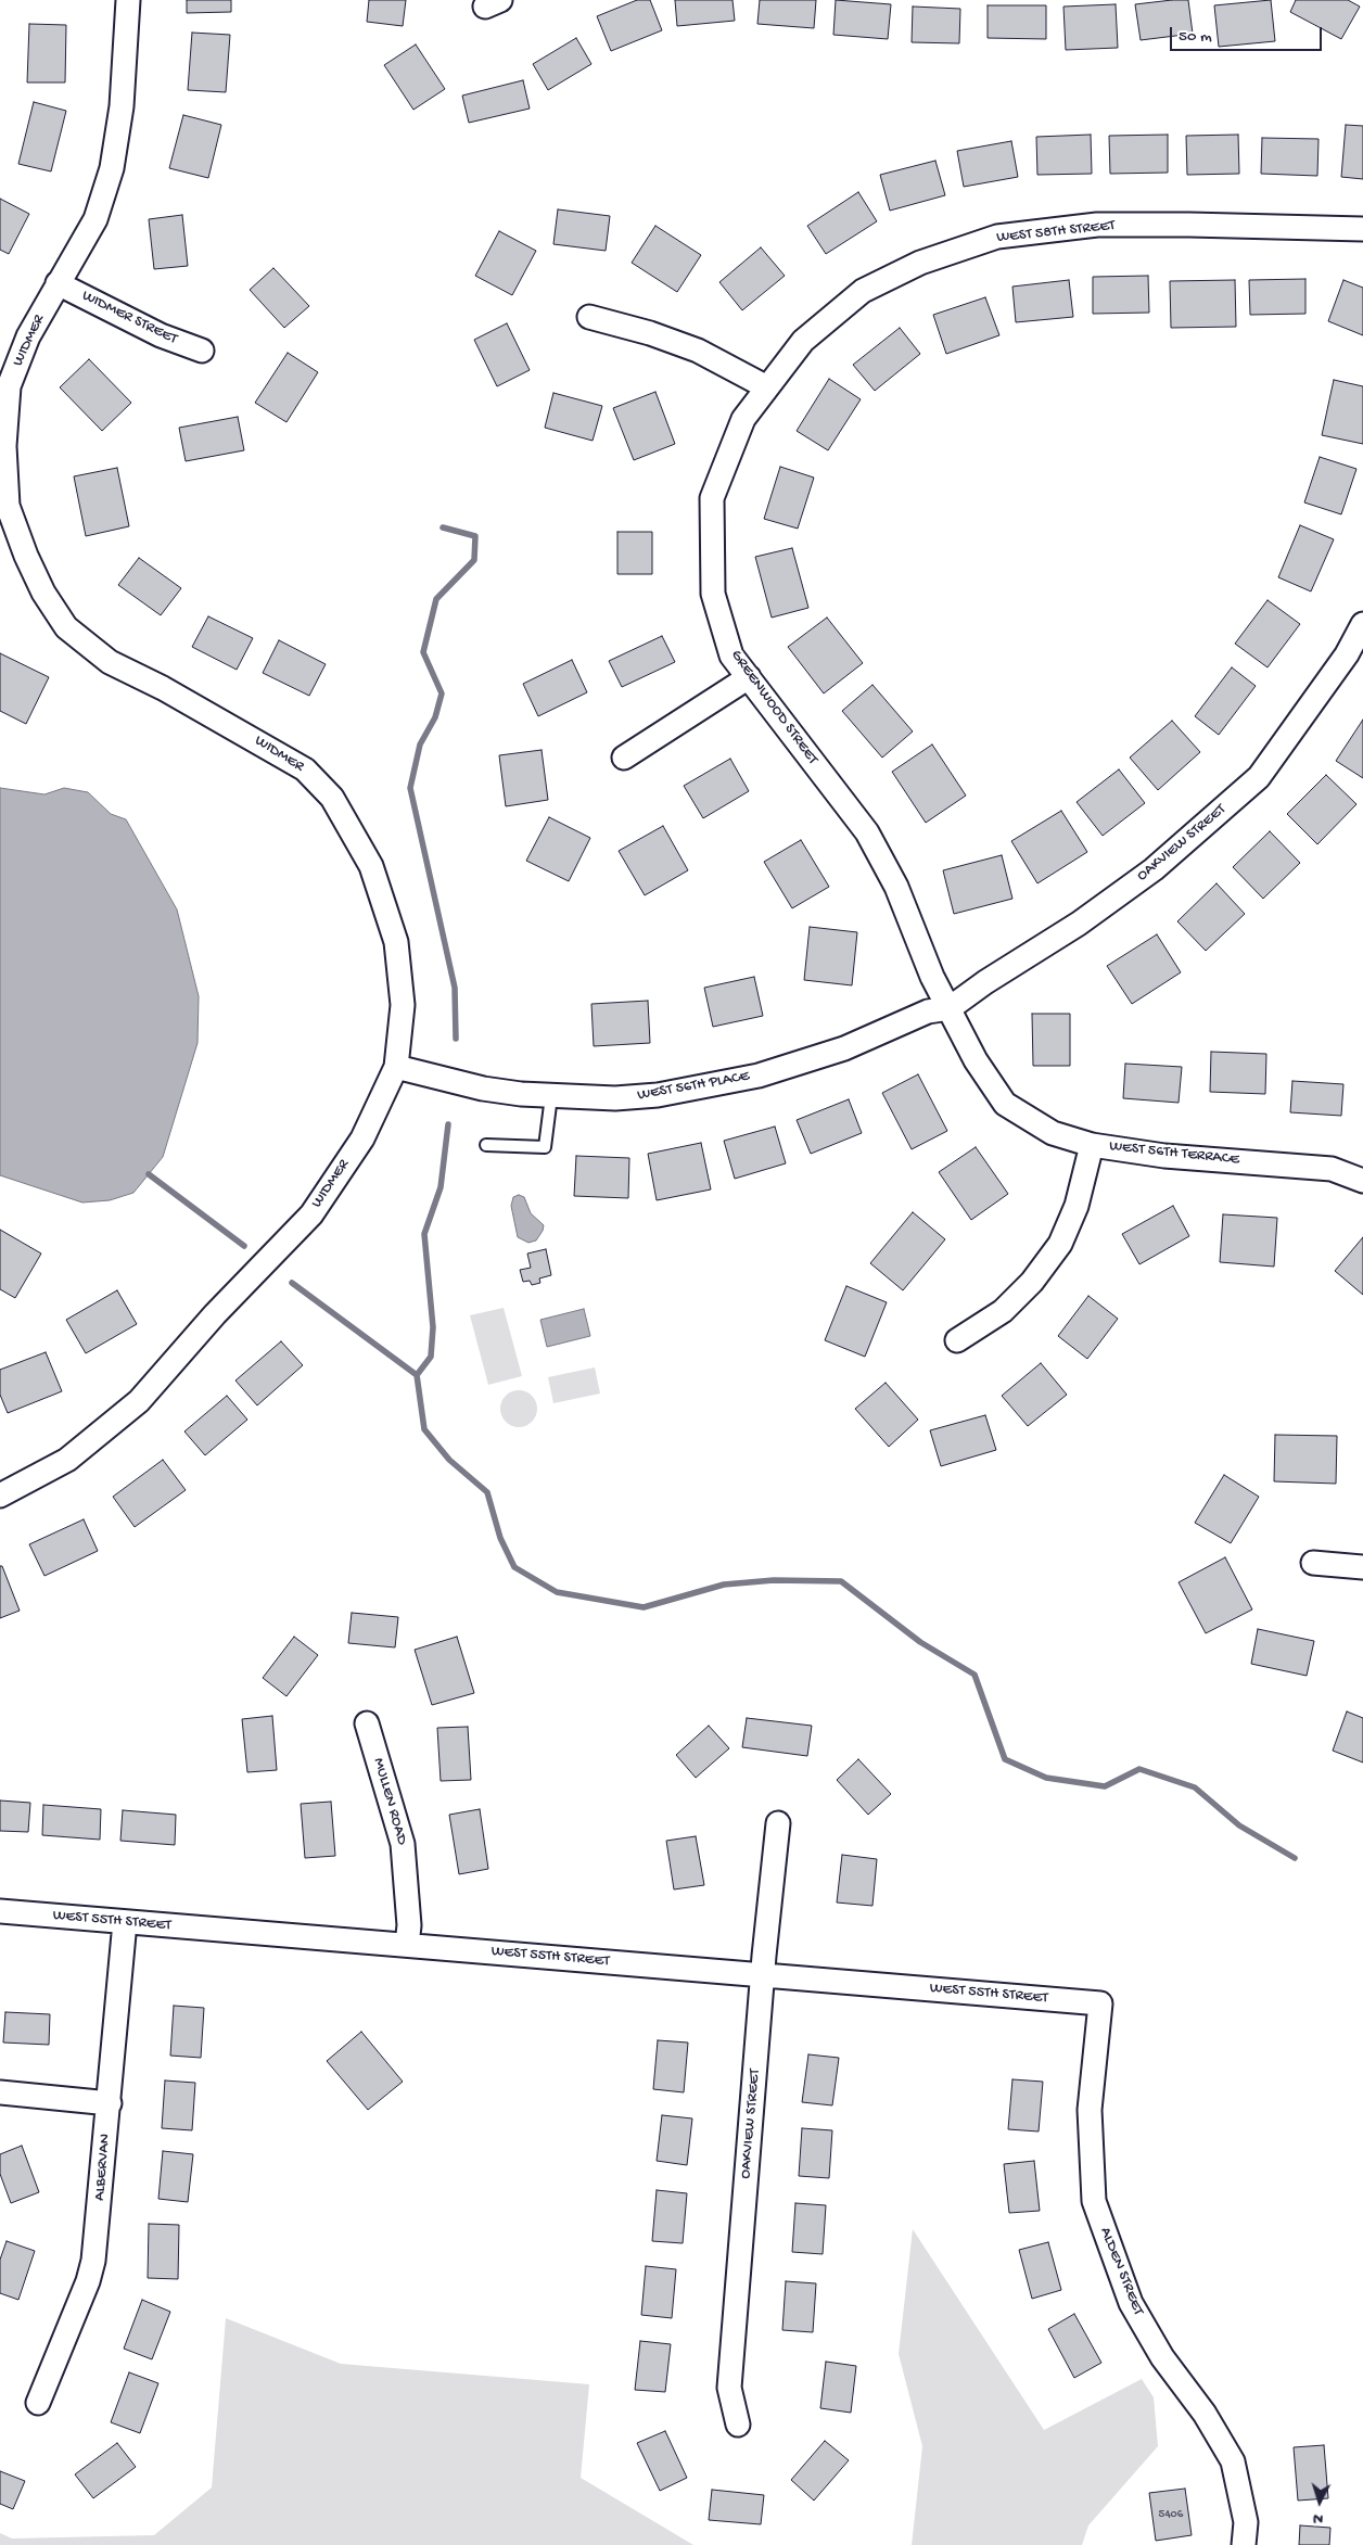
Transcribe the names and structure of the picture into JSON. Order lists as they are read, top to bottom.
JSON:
{
  "streets": {
    "street": [
      "WEST 58TH STREET",
      "WIDMER STREET",
      "WIDMER",
      "GREENWOOD STREET",
      "OAKVIEW STREET",
      "WEST 56TH PLACE",
      "WEST 56TH TERRACE",
      "MULLEN ROAD",
      "WEST 55TH STREET",
      "ALBERVAN",
      "ALDEN STREET"
    ]
  },
  "crossings": [
    ["WEST 58TH STREET", "GREENWOOD STREET"],
    ["WIDMER STREET", "WIDMER"],
    ["WIDMER", "WEST 56TH PLACE"],
    ["GREENWOOD STREET", "OAKVIEW STREET"],
    ["GREENWOOD STREET", "WEST 56TH PLACE"],
    ["GREENWOOD STREET", "WEST 56TH TERRACE"],
    ["OAKVIEW STREET", "WEST 56TH PLACE"],
    ["OAKVIEW STREET", "WEST 56TH TERRACE"],
    ["OAKVIEW STREET", "WEST 55TH STREET"],
    ["WEST 56TH PLACE", "WEST 56TH TERRACE"],
    ["MULLEN ROAD", "WEST 55TH STREET"],
    ["WEST 55TH STREET", "ALBERVAN"],
    ["WEST 55TH STREET", "ALDEN STREET"]
  ],
  "house_numbers": ["5406"],
  "scale_bar": "50 m",
  "north": "bottom"
}
